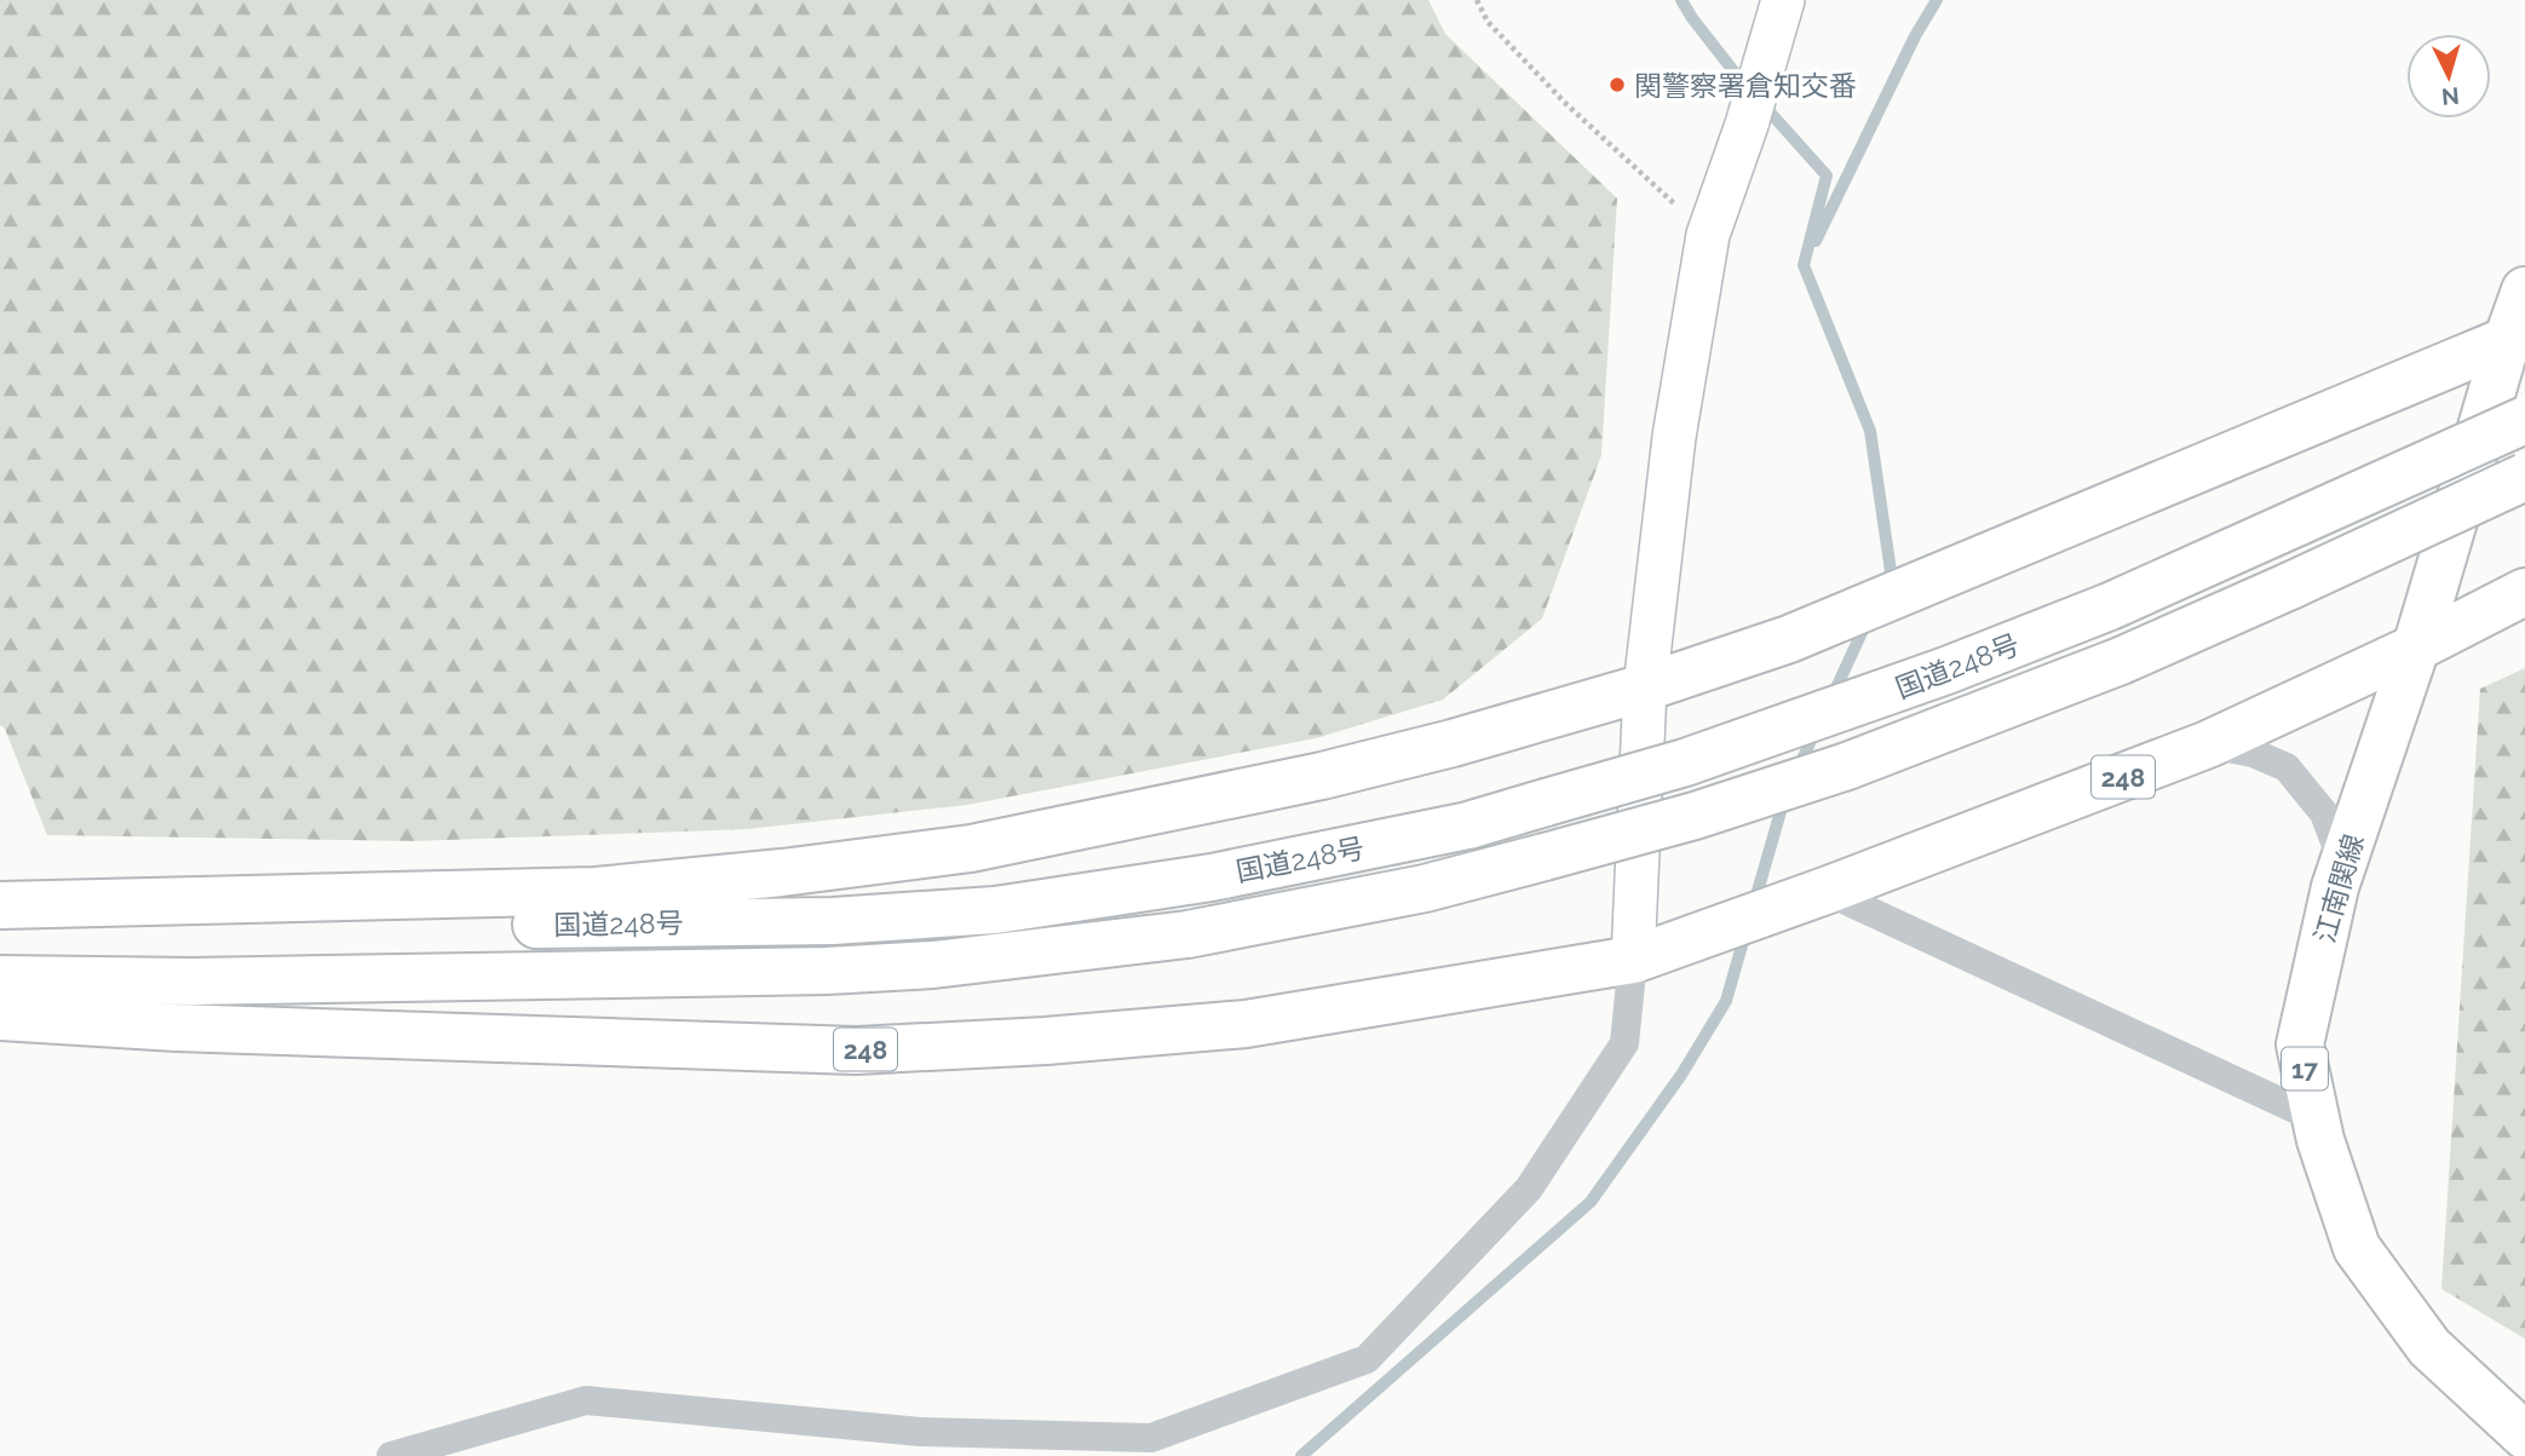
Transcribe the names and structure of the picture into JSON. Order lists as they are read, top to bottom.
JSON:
{
  "streets": {
    "main road": [
      "国道248号",
      "248",
      "江南関線",
      "17"
    ]
  },
  "crossings": [
    ["248", "江南関線"]
  ],
  "places": ["関警察署倉知交番"],
  "north": "bottom"
}
